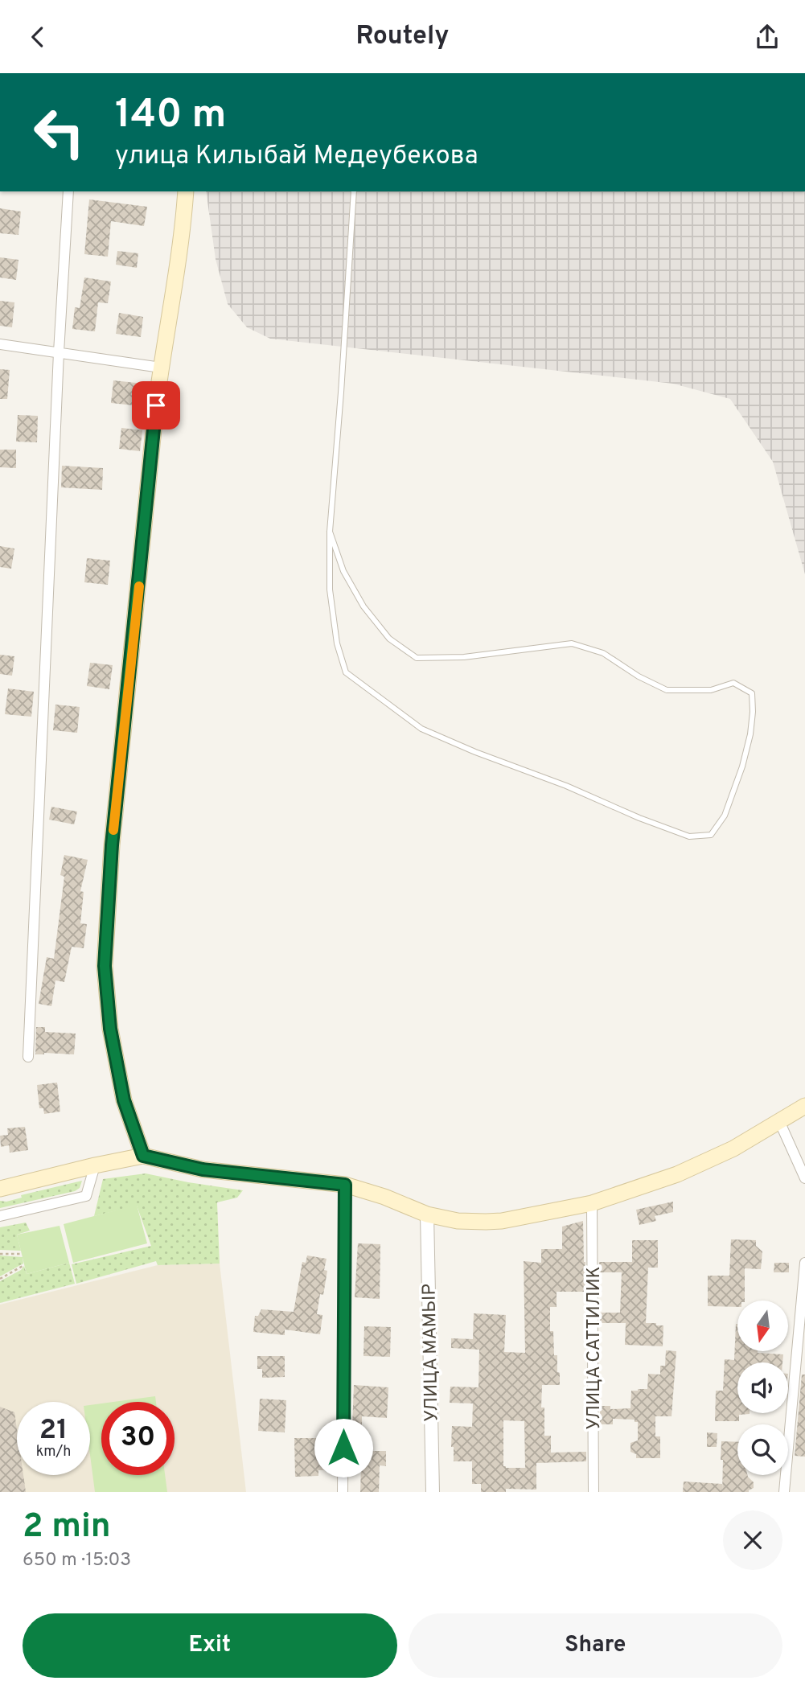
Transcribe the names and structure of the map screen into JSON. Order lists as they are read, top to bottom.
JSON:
{
  "streets": {
    "street": ["УЛИЦА САТТИЛИК", "УЛИЦА МАМЫР"]
  },
  "north": "bottom",
  "page": {
    "header": "Routely",
    "turn": ["140 m", "улица Килыбай Медеубекова"],
    "speed": "21 km/h",
    "limit": "30",
    "heading": ["2 min", "650 m · 15:03"],
    "buttons": ["Exit", "Share"]
  }
}
